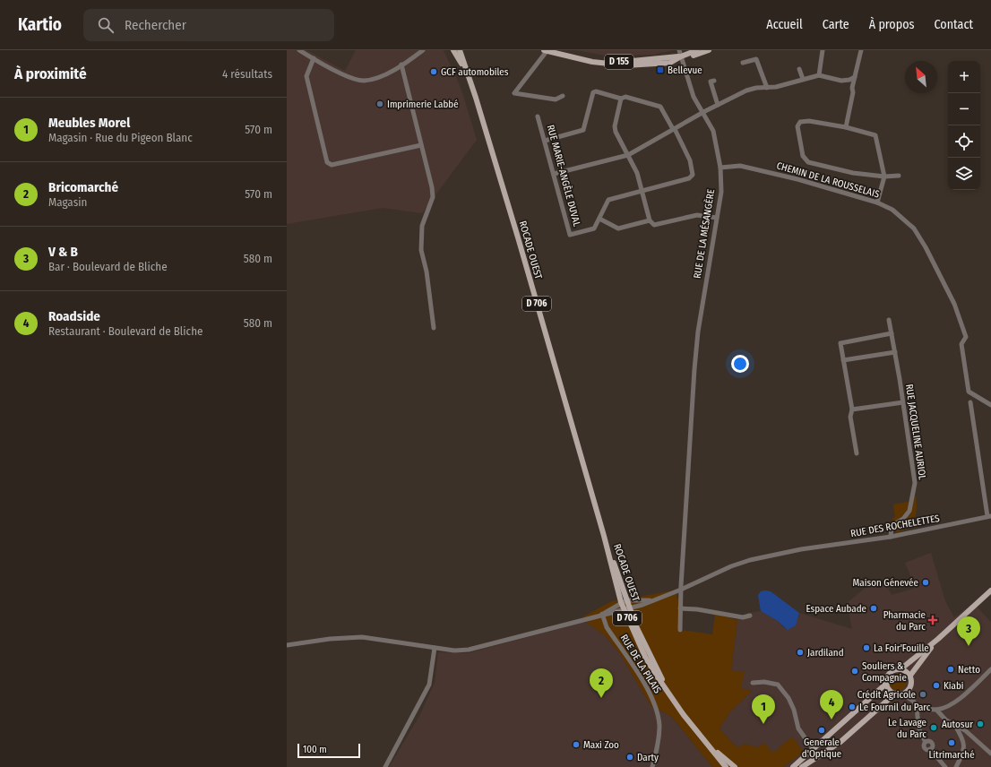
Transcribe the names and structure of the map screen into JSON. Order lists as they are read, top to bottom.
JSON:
{
  "streets": {
    "main road": ["D 155", "ROCADE OUEST", "D 706"],
    "street": [
      "RUE MARIE-ANGÈLE DUVAL",
      "CHEMIN DE LA ROUSSELAIS",
      "RUE DE LA MÉSANGÈRE",
      "RUE JACQUELINE AURIOL",
      "RUE DES ROCHELETTES",
      "RUE DE LA PILAIS"
    ]
  },
  "crossings": [
    ["D 155", "RUE DE LA MÉSANGÈRE"],
    ["CHEMIN DE LA ROUSSELAIS", "RUE DE LA MÉSANGÈRE"],
    ["RUE DE LA MÉSANGÈRE", "RUE DES ROCHELETTES"],
    ["ROCADE OUEST", "RUE DES ROCHELETTES"],
    ["RUE JACQUELINE AURIOL", "RUE DES ROCHELETTES"],
    ["RUE DES ROCHELETTES", "RUE DE LA PILAIS"]
  ],
  "places": {
    "transit": ["Bellevue"],
    "other": [
      "GCF automobiles",
      "Imprimerie Labbé",
      "Maison Génevée",
      "Espace Aubade",
      "La Foir'Fouille",
      "Jardiland",
      "Netto",
      "Souliers & Compagnie",
      "Kiabi",
      "Crédit Agricole",
      "Le Fournil du Parc",
      "Autosur",
      "Le Lavage du Parc",
      "Generale d'Optique",
      "Litrimarché",
      "Maxi Zoo",
      "Darty"
    ],
    "health": ["Pharmacie du Parc"]
  },
  "scale_bar": "100 m",
  "north": "top left",
  "page": {
    "header": "Kartio",
    "search": "Rechercher",
    "nav": [
      "Accueil",
      "Carte",
      "À propos",
      "Contact"
    ],
    "heading": ["À proximité", "4 résultats"],
    "map_buttons": ["+", "−"],
    "list": [
      {
        "mark": "1",
        "name": "Meubles Morel",
        "note": "Magasin · Rue du Pigeon Blanc",
        "value": "570 m"
      },
      {
        "mark": "2",
        "name": "Bricomarché",
        "note": "Magasin",
        "value": "570 m"
      },
      {
        "mark": "3",
        "name": "V & B",
        "note": "Bar · Boulevard de Bliche",
        "value": "580 m"
      },
      {
        "mark": "4",
        "name": "Roadside",
        "note": "Restaurant · Boulevard de Bliche",
        "value": "580 m"
      }
    ],
    "pins": [
      "3",
      "2",
      "4",
      "1"
    ],
    "scale": "100 m"
  }
}
